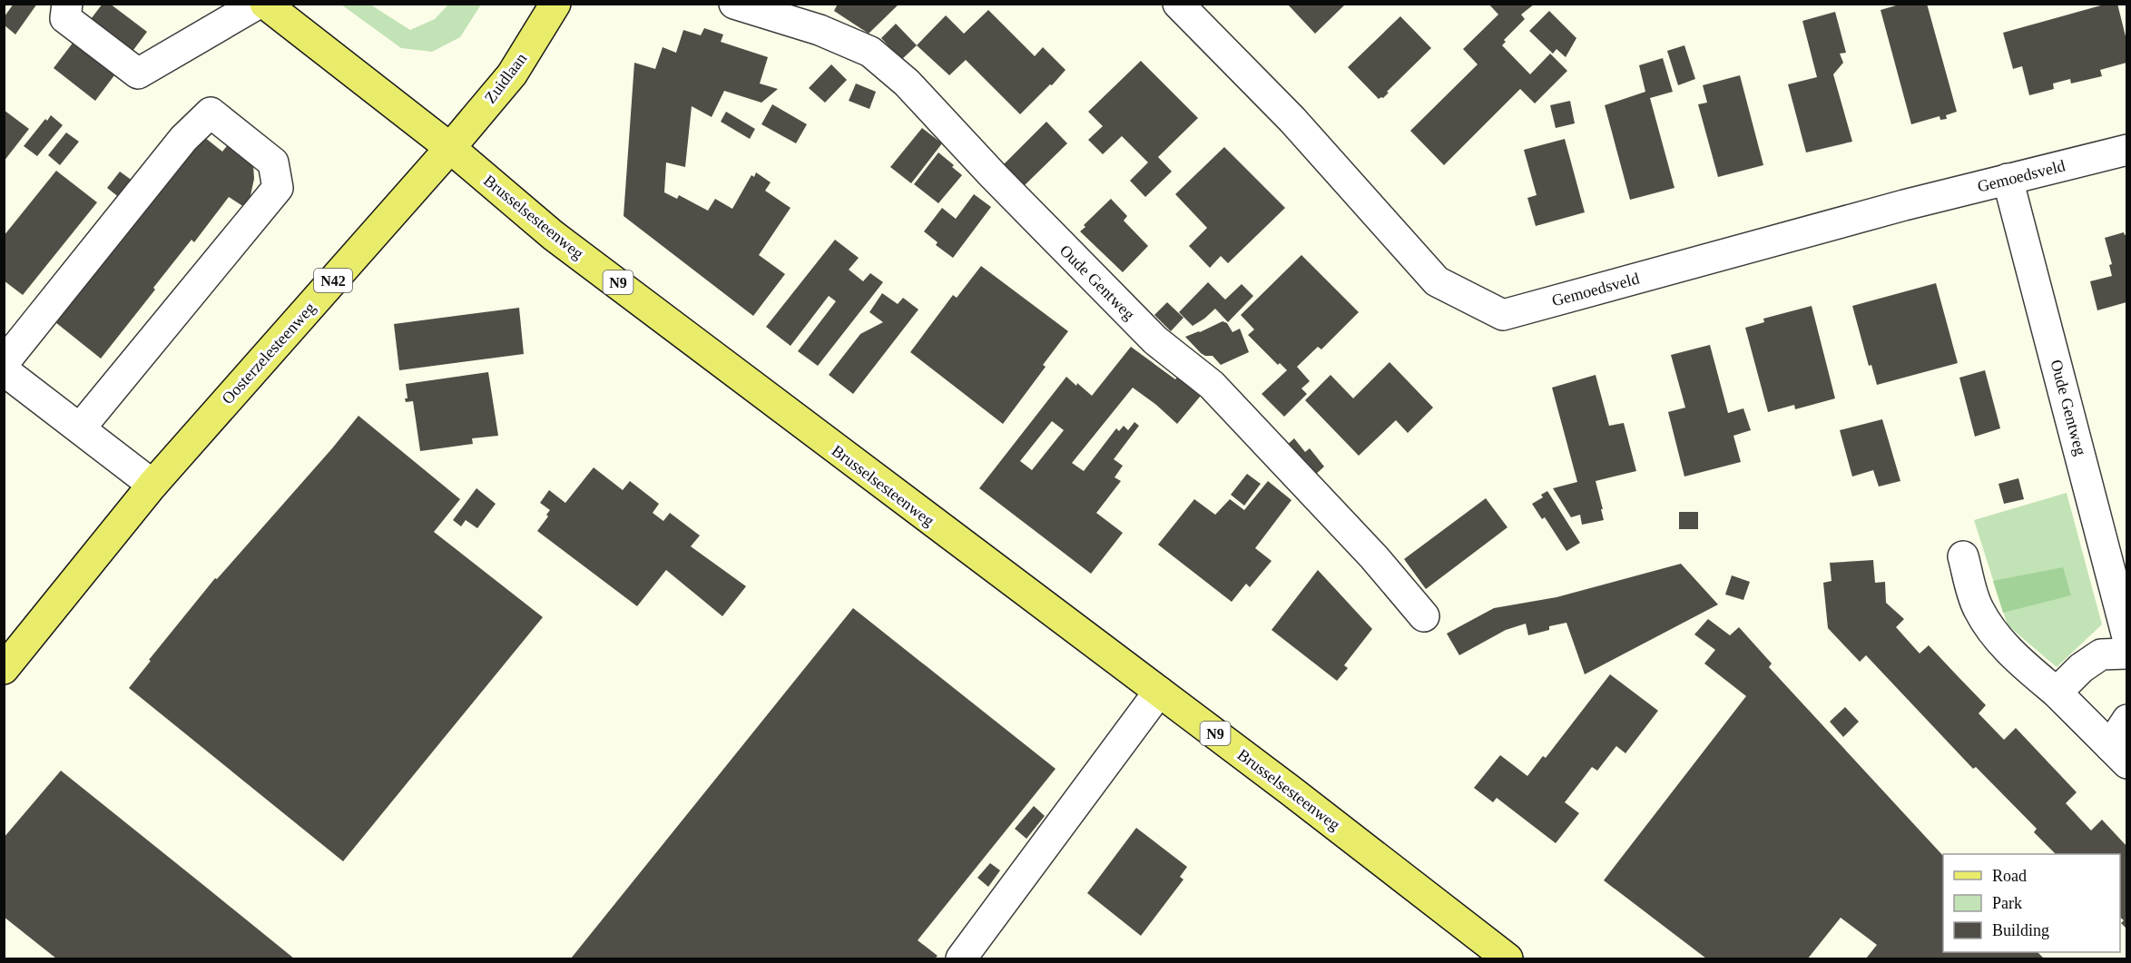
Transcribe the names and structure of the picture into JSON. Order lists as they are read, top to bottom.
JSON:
{
  "streets": {
    "main road": [
      "Zuidlaan",
      "Brusselsesteenweg",
      "N42",
      "N9",
      "Oosterzelesteenweg"
    ],
    "street": ["Gemoedsveld", "Oude Gentweg"]
  },
  "crossings": [
    ["Zuidlaan", "Brusselsesteenweg"],
    ["Zuidlaan", "Oosterzelesteenweg"],
    ["Gemoedsveld", "Oude Gentweg"],
    ["Brusselsesteenweg", "Oosterzelesteenweg"]
  ],
  "legend": ["Road", "Park", "Building"]
}
